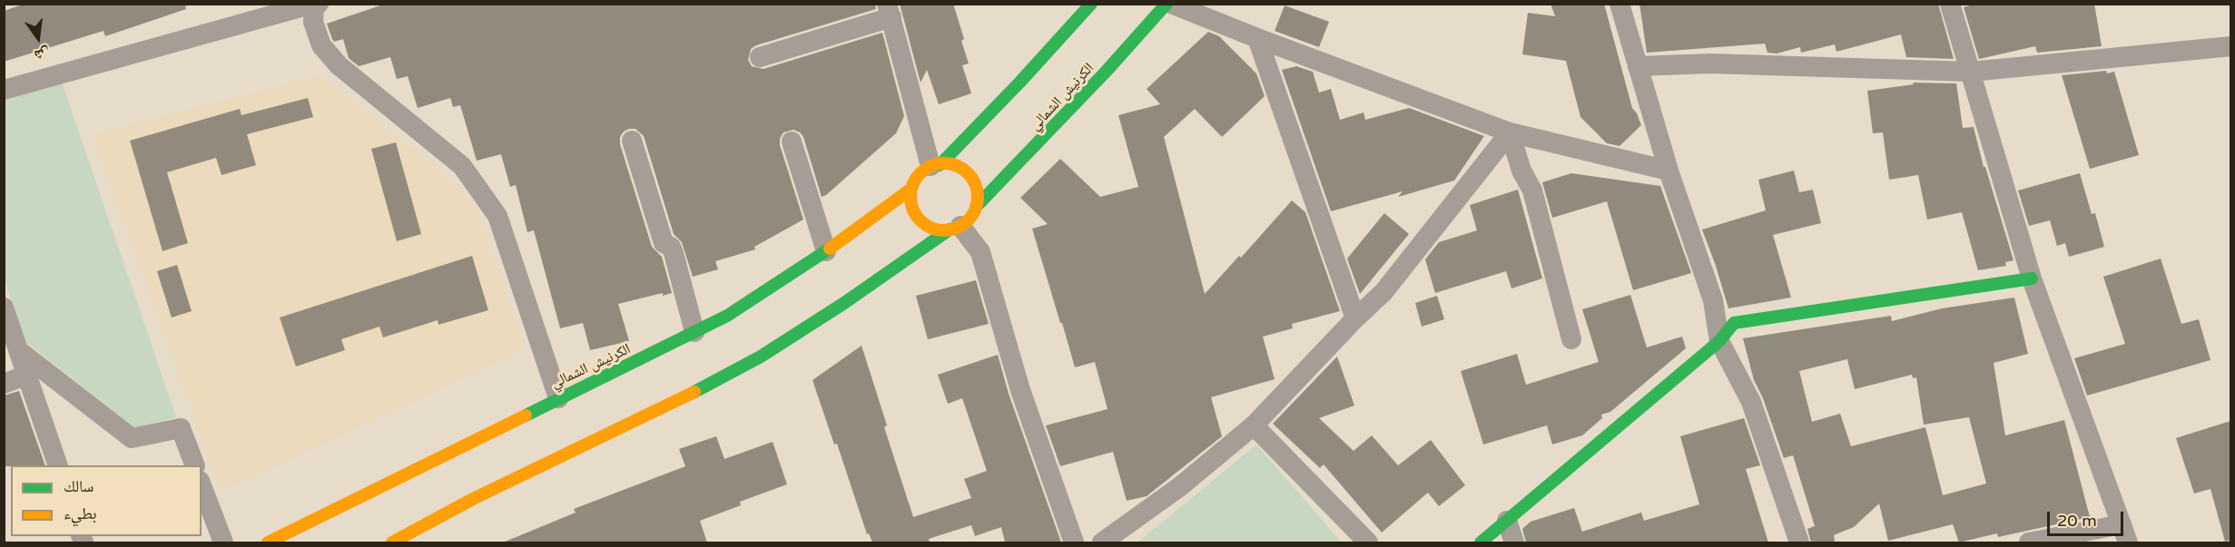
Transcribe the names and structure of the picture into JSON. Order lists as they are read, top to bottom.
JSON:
{
  "streets": {
    "main road": ["الكرنيش الشمالي"]
  },
  "legend": ["سالك", "بطيء"],
  "scale_bar": "20 m",
  "north": "bottom"
}
